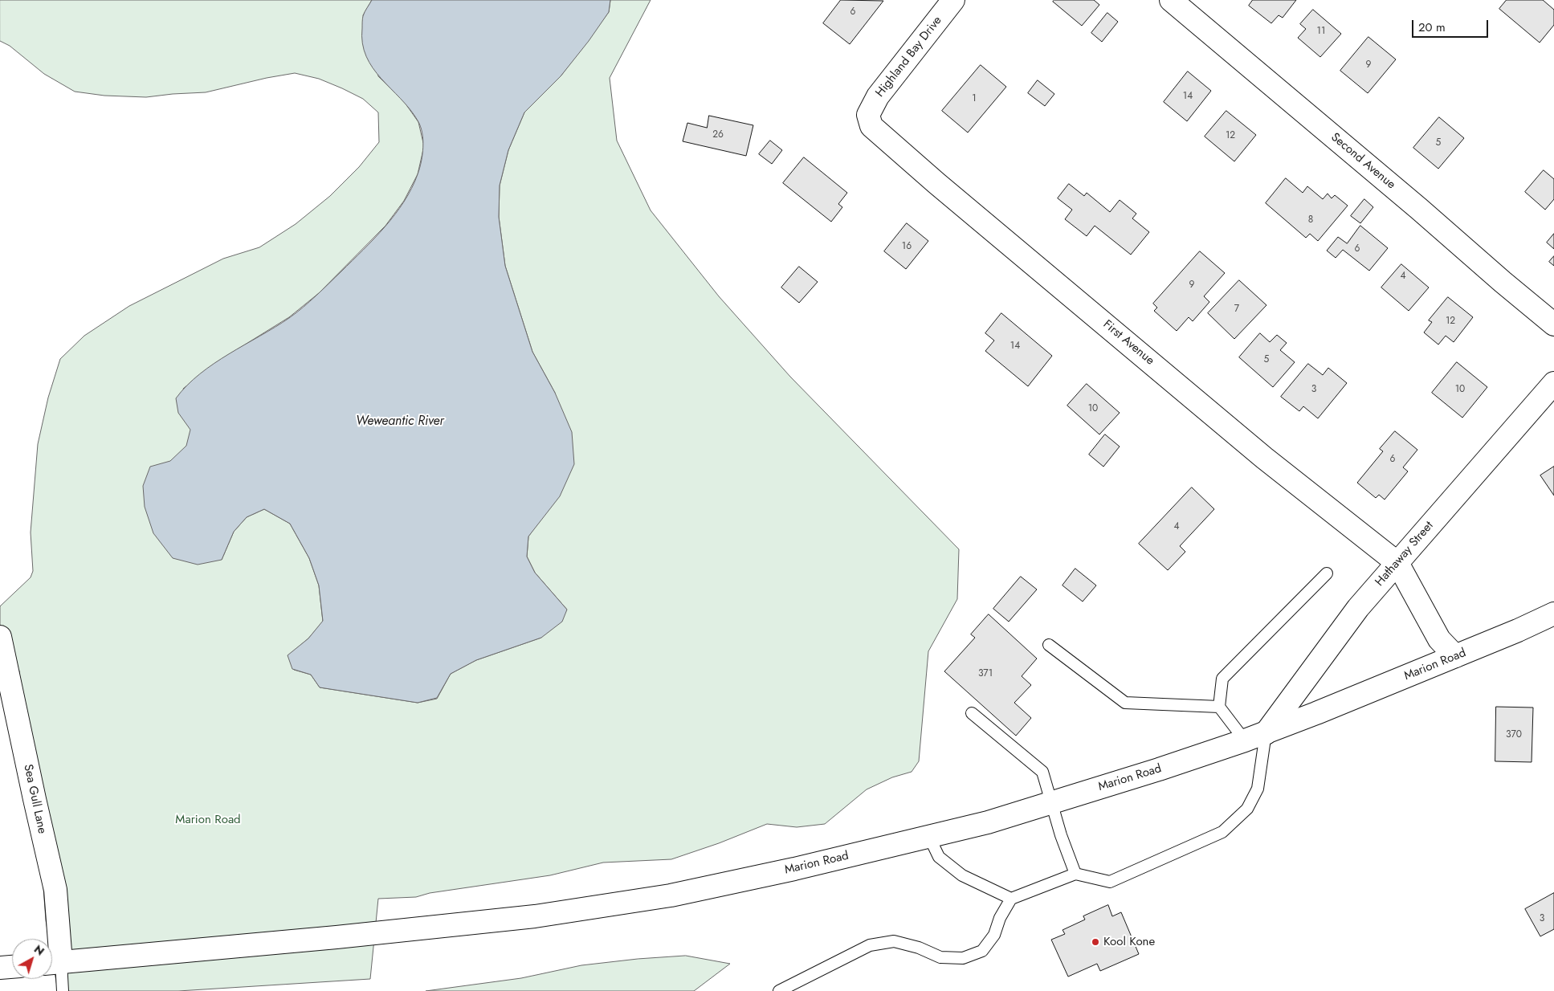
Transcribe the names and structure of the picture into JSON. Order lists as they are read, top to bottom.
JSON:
{
  "streets": {
    "street": [
      "Highland Bay Drive",
      "Second Avenue",
      "First Avenue",
      "Hathaway Street",
      "Marion Road",
      "Sea Gull Lane"
    ]
  },
  "crossings": [
    ["Highland Bay Drive", "First Avenue"],
    ["First Avenue", "Hathaway Street"],
    ["Hathaway Street", "Marion Road"],
    ["Marion Road", "Sea Gull Lane"]
  ],
  "water": ["Weweantic River"],
  "parks": ["Marion Road"],
  "places": ["Kool Kone"],
  "house_numbers": [
    "6",
    "11",
    "9",
    "14",
    "1",
    "26",
    "12",
    "5",
    "8",
    "16",
    "6",
    "4",
    "9",
    "7",
    "12",
    "14",
    "5",
    "3",
    "10",
    "10",
    "6",
    "4",
    "371",
    "370",
    "3"
  ],
  "scale_bar": "20 m",
  "north": "top right"
}
